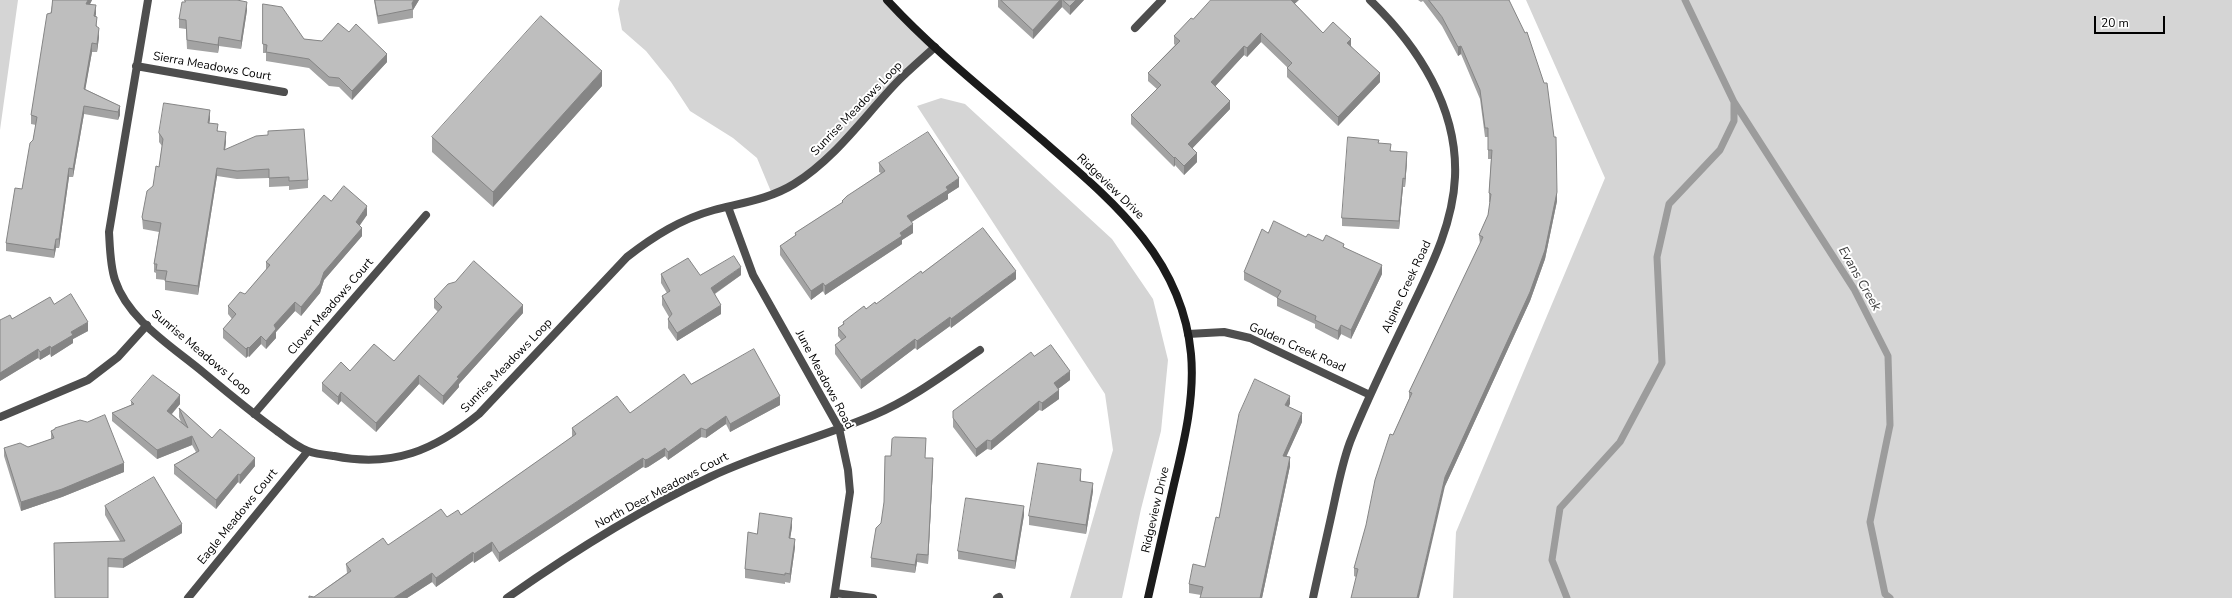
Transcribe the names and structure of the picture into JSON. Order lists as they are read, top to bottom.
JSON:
{
  "streets": {
    "street": [
      "Sierra Meadows Court",
      "Sunrise Meadows Loop",
      "Ridgeview Drive",
      "Alpine Creek Road",
      "Clover Meadows Court",
      "Golden Creek Road",
      "June Meadows Road",
      "North Deer Meadows Court",
      "Eagle Meadows Court"
    ]
  },
  "crossings": [
    ["Sierra Meadows Court", "Sunrise Meadows Loop"],
    ["Sunrise Meadows Loop", "Ridgeview Drive"],
    ["Sunrise Meadows Loop", "Clover Meadows Court"],
    ["Sunrise Meadows Loop", "June Meadows Road"],
    ["Sunrise Meadows Loop", "Eagle Meadows Court"],
    ["Ridgeview Drive", "Golden Creek Road"],
    ["Alpine Creek Road", "Golden Creek Road"],
    ["June Meadows Road", "North Deer Meadows Court"]
  ],
  "water": ["Evans Creek"],
  "scale_bar": "20 m"
}
